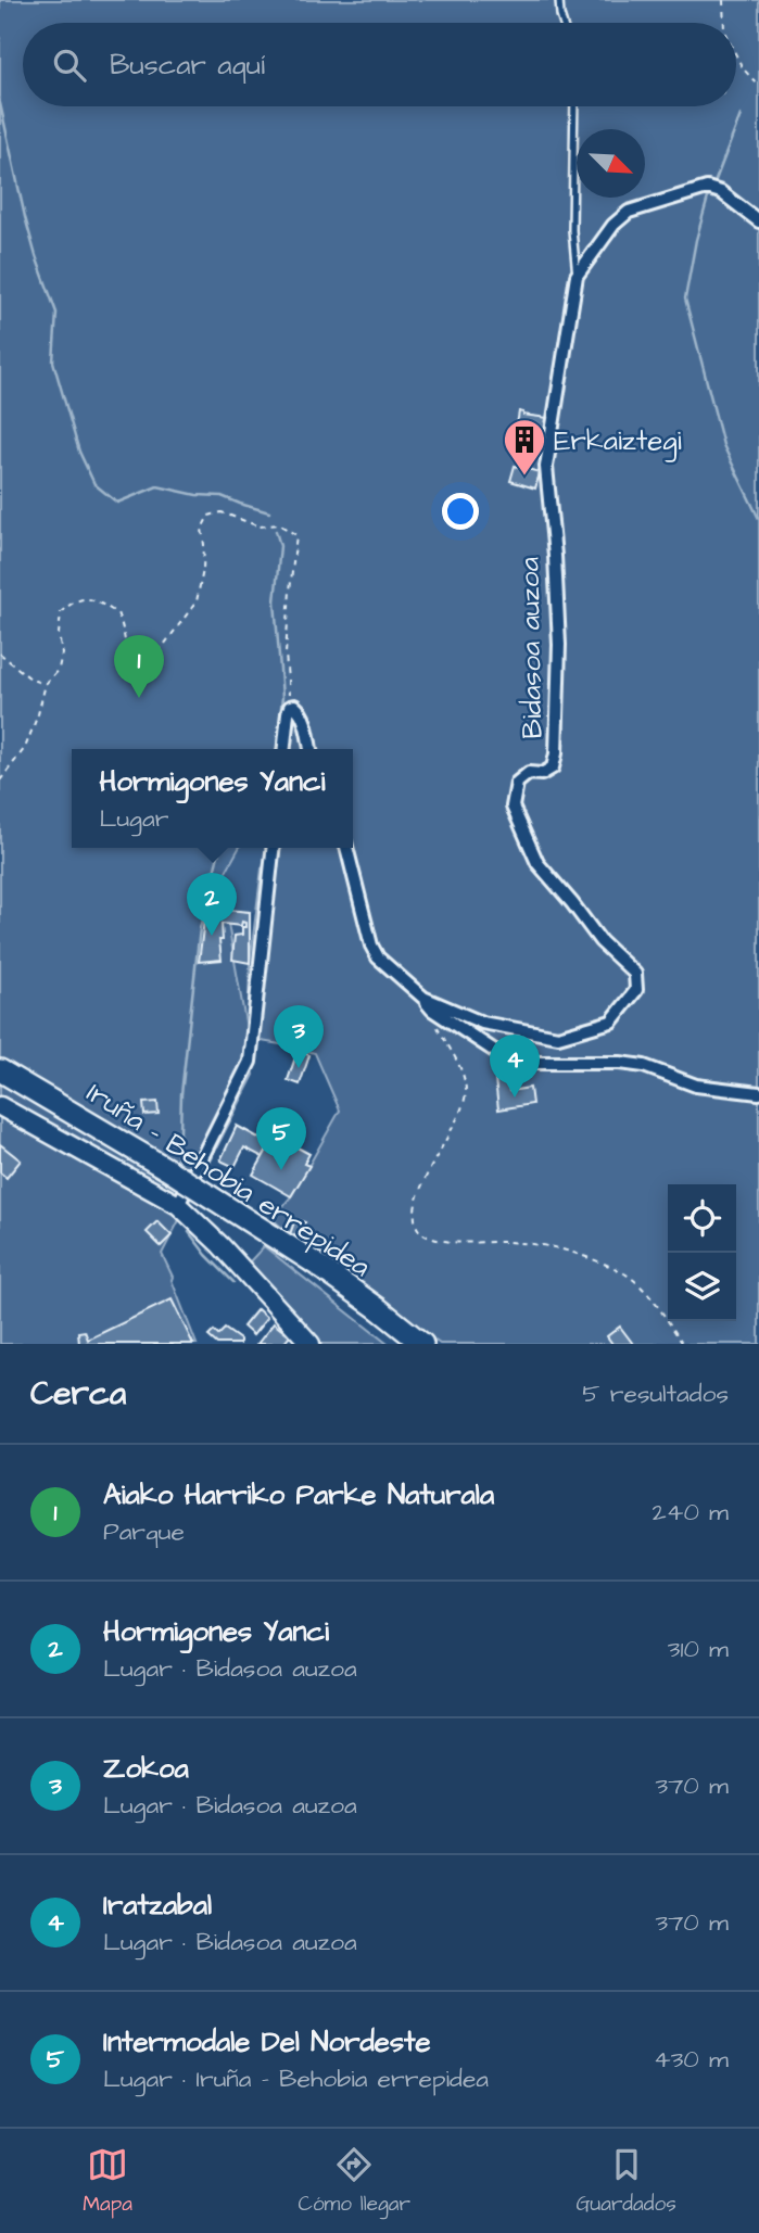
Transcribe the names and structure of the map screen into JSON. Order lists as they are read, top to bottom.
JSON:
{
  "streets": {
    "highway": ["Iruña - Behobia errepidea"],
    "street": ["Bidasoa auzoa"]
  },
  "places": {
    "building": ["Erkaiztegi"]
  },
  "north": "bottom right",
  "page": {
    "search": "Buscar aquí",
    "pins": [
      "1",
      "2",
      "3",
      "4",
      "5"
    ],
    "popup": ["Hormigones Yanci", "Lugar"],
    "heading": ["Cerca", "5 resultados"],
    "list": [
      {
        "mark": "1",
        "name": "Aiako Harriko Parke Naturala",
        "note": "Parque",
        "value": "240 m"
      },
      {
        "mark": "2",
        "name": "Hormigones Yanci",
        "note": "Lugar · Bidasoa auzoa",
        "value": "310 m"
      },
      {
        "mark": "3",
        "name": "Zokoa",
        "note": "Lugar · Bidasoa auzoa",
        "value": "370 m"
      },
      {
        "mark": "4",
        "name": "Iratzabal",
        "note": "Lugar · Bidasoa auzoa",
        "value": "370 m"
      },
      {
        "mark": "5",
        "name": "Intermodale Del Nordeste",
        "note": "Lugar · Iruña - Behobia errepidea",
        "value": "430 m"
      }
    ],
    "nav": ["Mapa", "Cómo llegar", "Guardados"]
  }
}
